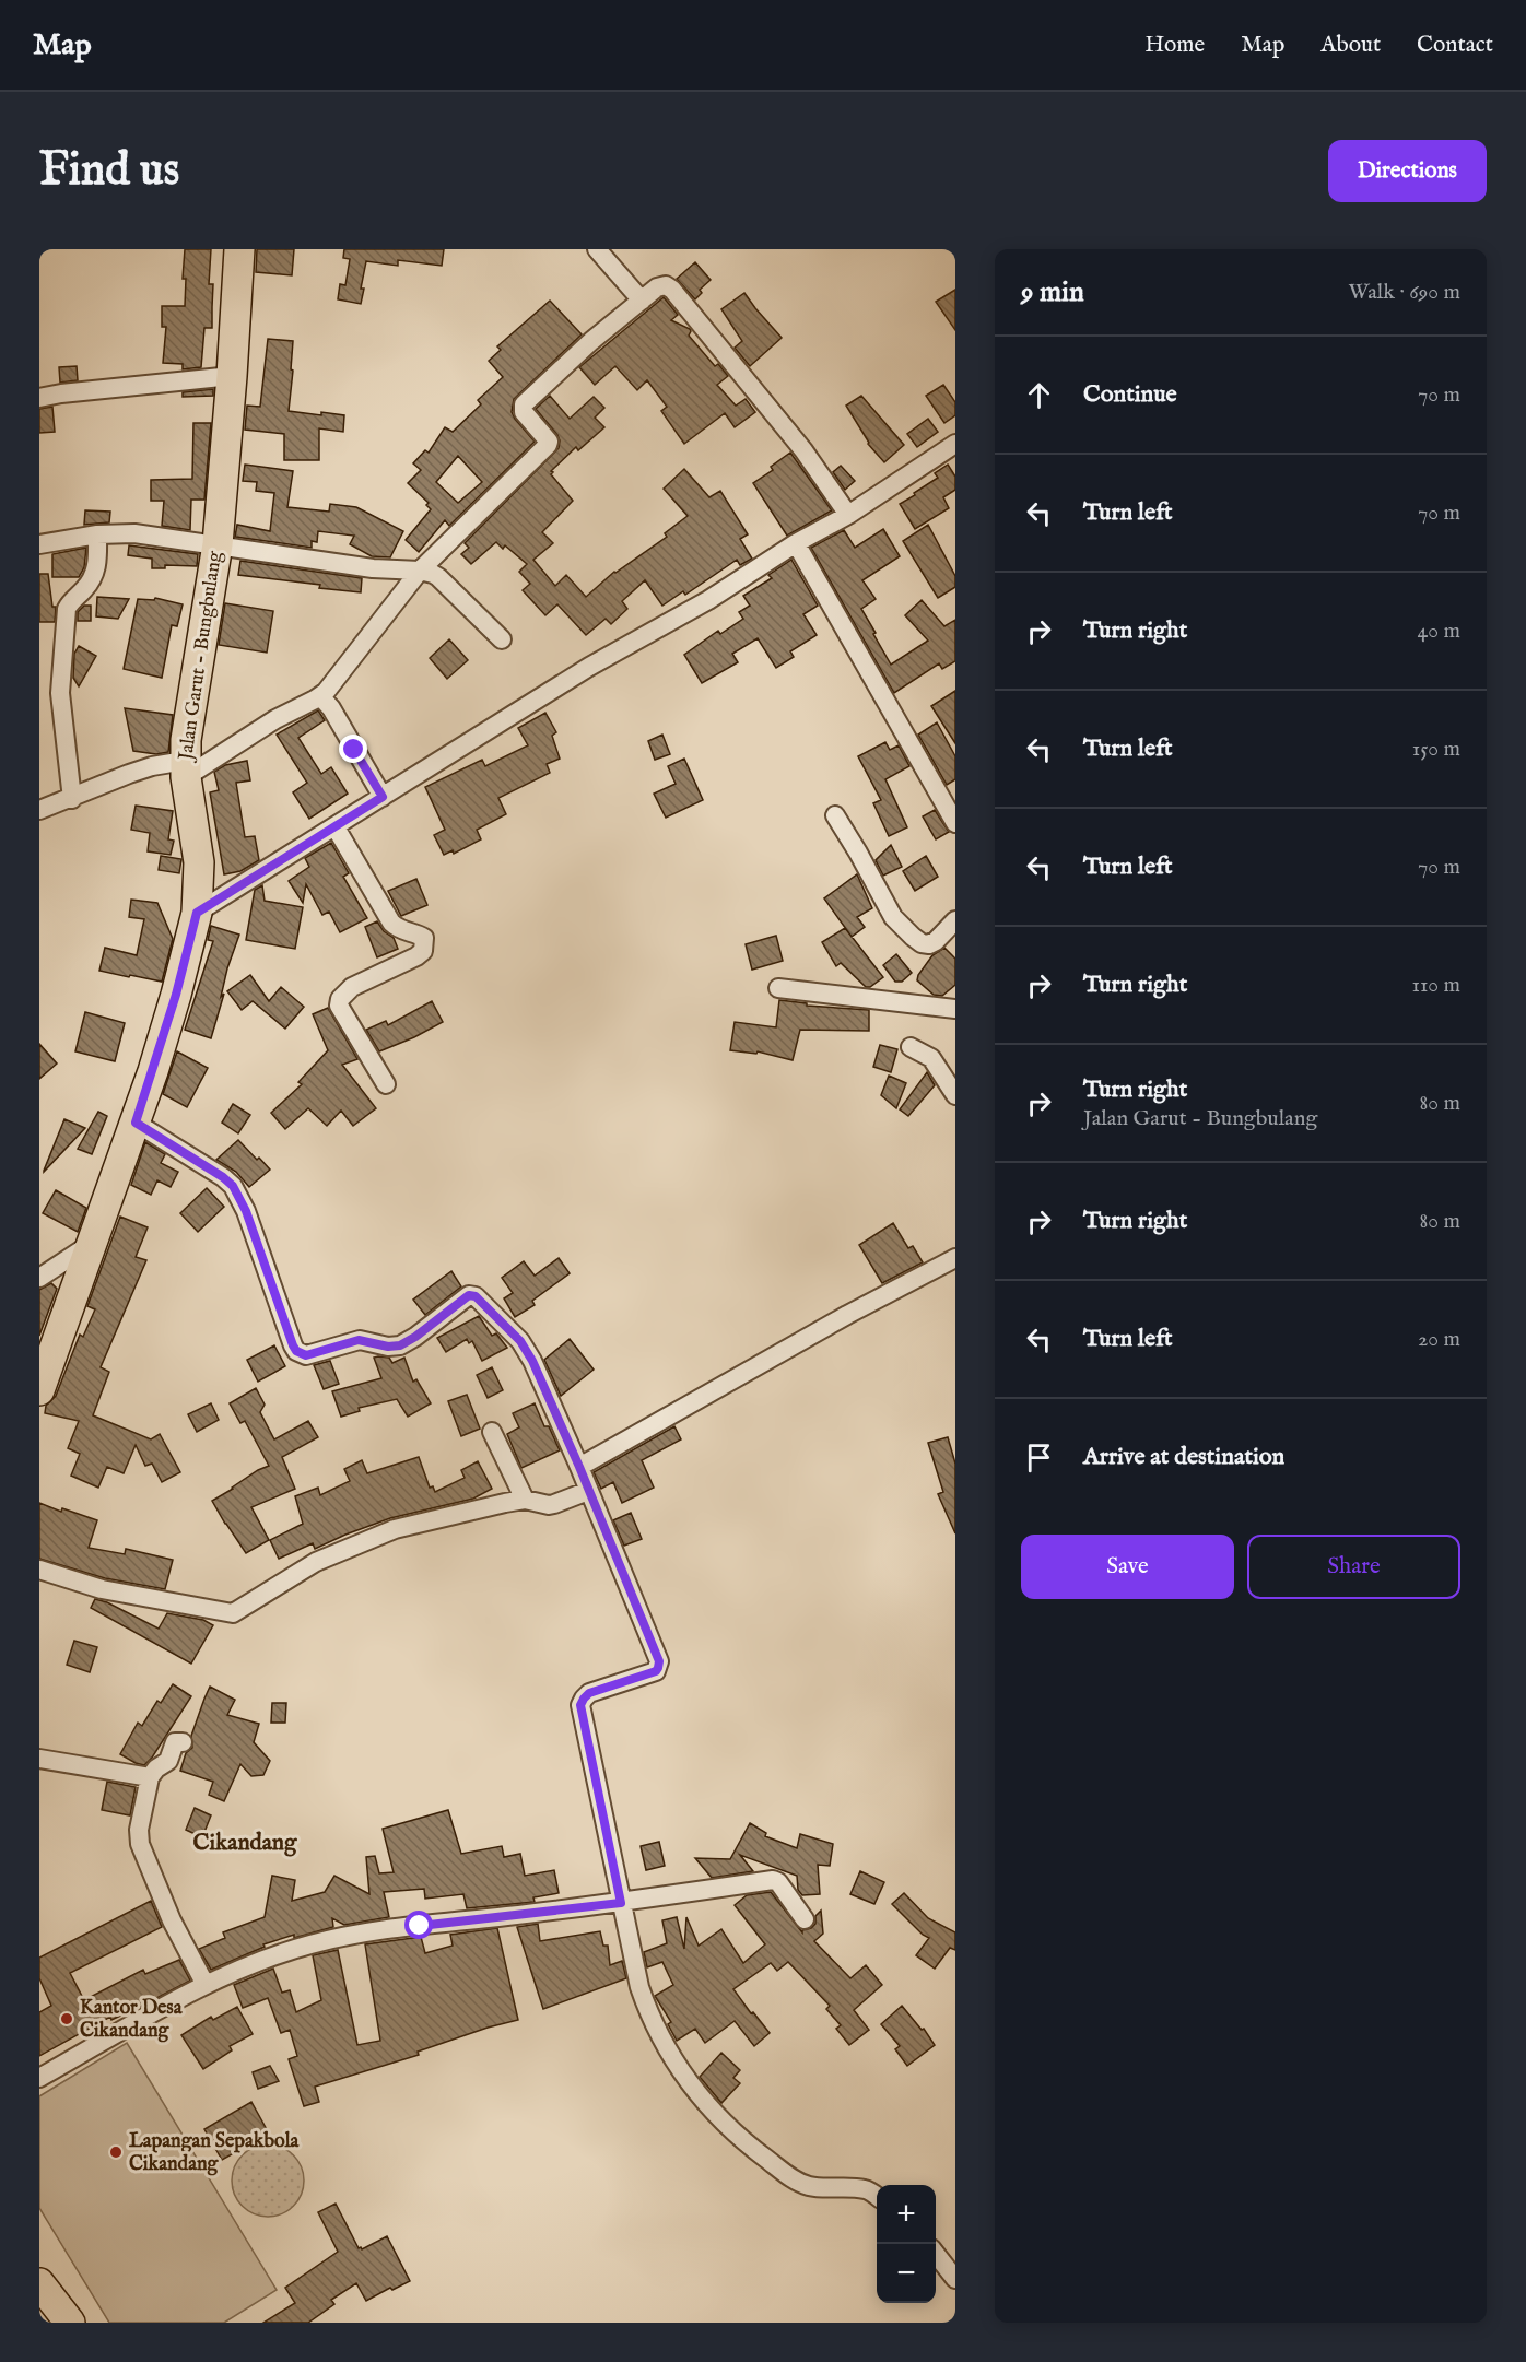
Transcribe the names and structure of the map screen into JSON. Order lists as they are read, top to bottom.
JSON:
{
  "streets": {
    "main road": ["Jalan Garut - Bungbulang"]
  },
  "districts": ["Cikandang"],
  "places": ["Kantor Desa Cikandang", "Lapangan Sepakbola Cikandang"],
  "page": {
    "header": "Map",
    "nav": [
      "Home",
      "Map",
      "About",
      "Contact"
    ],
    "buttons": [
      "Directions",
      ["Save", "Share"]
    ],
    "title": "Find us",
    "heading": ["9 min", "Walk · 690 m"],
    "list": [
      ["Continue", "70 m"],
      ["Turn left", "70 m"],
      ["Turn right", "40 m"],
      ["Turn left", "150 m"],
      ["Turn left", "70 m"],
      ["Turn right", "110 m"],
      ["Turn right", "Jalan Garut - Bungbulang", "80 m"],
      ["Turn right", "80 m"],
      ["Turn left", "20 m"],
      "Arrive at destination"
    ],
    "map_buttons": ["+", "−"]
  }
}
